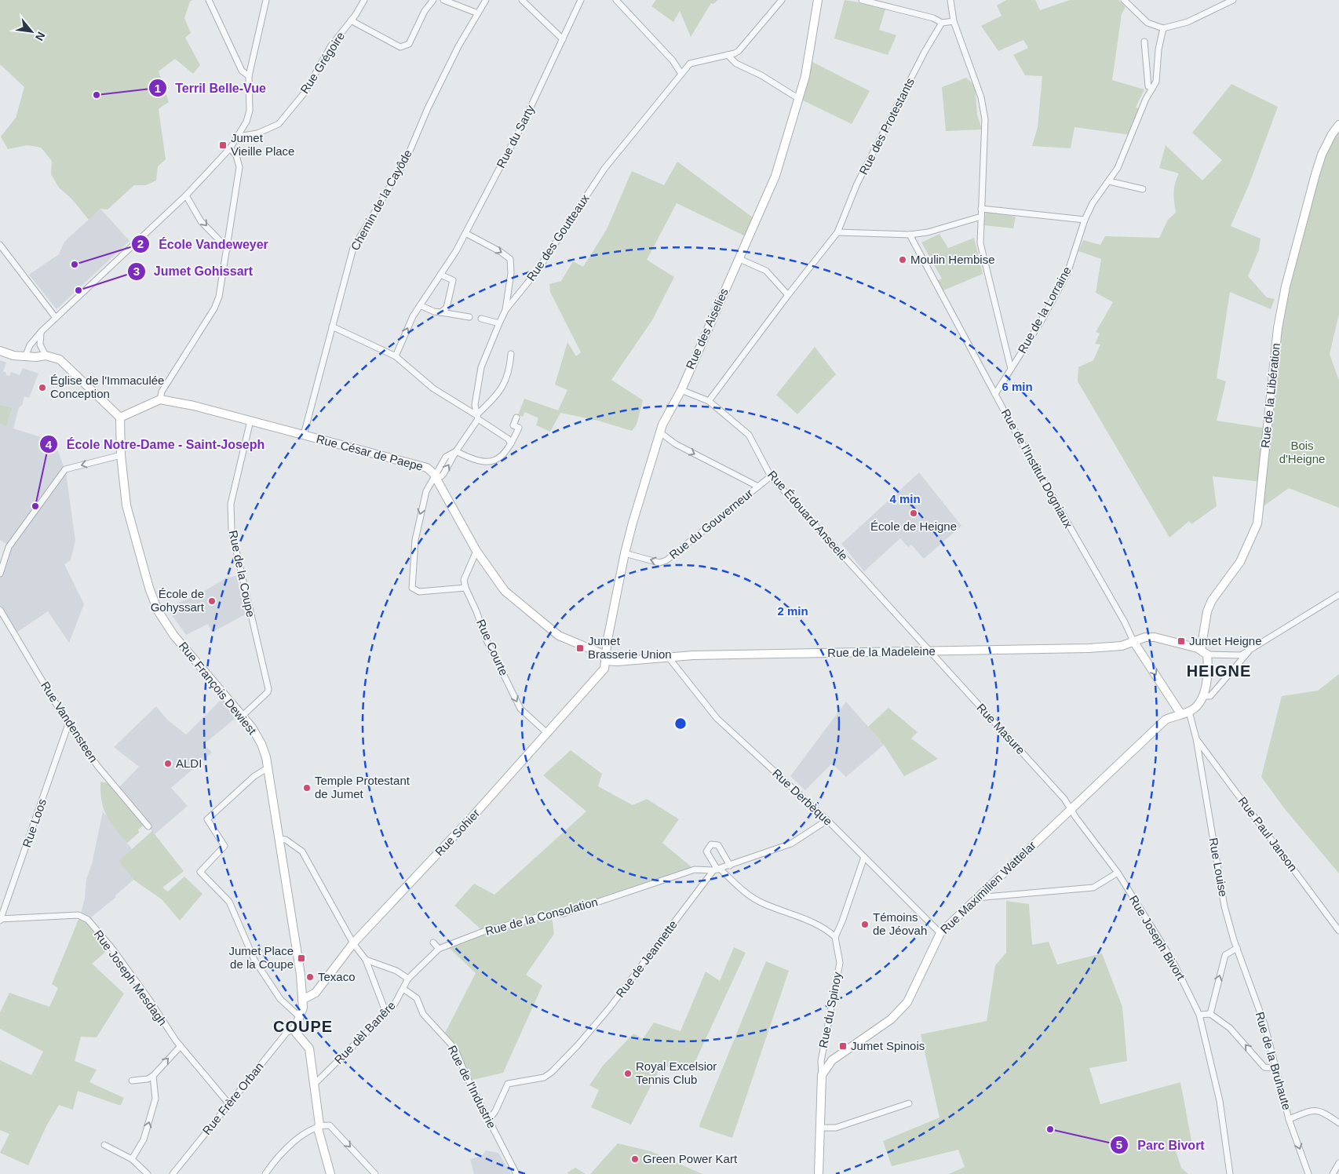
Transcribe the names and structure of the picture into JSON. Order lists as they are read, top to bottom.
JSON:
{
  "streets": {
    "street": [
      "Rue Grégoire",
      "Rue des Protestants",
      "Rue du Sarty",
      "Chemin de la Cayôde",
      "Rue des Goutteaux",
      "Rue de la Lorraine",
      "Rue des Aiselies",
      "Rue de la Libération",
      "Rue César de Paepe",
      "Rue de l'Institut Dogniaux",
      "Rue Édouard Anseele",
      "Rue du Gouverneur",
      "Rue de la Coupe",
      "Rue Courte",
      "Rue de la Madeleine",
      "Rue François Dewiest",
      "Rue Vandensteen",
      "Rue Masure",
      "Rue Derbèque",
      "Rue Loos",
      "Rue Sohier",
      "Rue Paul Janson",
      "Rue Louise",
      "Rue Maximilien Wattelar",
      "Rue de la Consolation",
      "Rue Joseph Bivort",
      "Rue de Jeannette",
      "Rue Joseph Mesdagh",
      "Rue du Spinoy",
      "Rue dèl Banêre",
      "Rue de la Bruhaute",
      "Rue de l'Industrie",
      "Rue Frère Orban"
    ]
  },
  "crossings": [
    ["Rue des Protestants", "Rue Édouard Anseele"],
    ["Chemin de la Cayôde", "Rue César de Paepe"],
    ["Rue de la Lorraine", "Rue de l'Institut Dogniaux"],
    ["Rue des Aiselies", "Rue César de Paepe"],
    ["Rue des Aiselies", "Rue Édouard Anseele"],
    ["Rue des Aiselies", "Rue du Gouverneur"],
    ["Rue des Aiselies", "Rue de la Madeleine"],
    ["Rue des Aiselies", "Rue Sohier"],
    ["Rue de la Libération", "Rue de la Madeleine"],
    ["Rue César de Paepe", "Rue de la Coupe"],
    ["Rue César de Paepe", "Rue de la Madeleine"],
    ["Rue César de Paepe", "Rue Sohier"],
    ["Rue de l'Institut Dogniaux", "Rue de la Madeleine"],
    ["Rue Édouard Anseele", "Rue du Gouverneur"],
    ["Rue Édouard Anseele", "Rue de la Madeleine"],
    ["Rue Édouard Anseele", "Rue Masure"],
    ["Rue de la Coupe", "Rue François Dewiest"],
    ["Rue Courte", "Rue Sohier"],
    ["Rue de la Madeleine", "Rue Masure"],
    ["Rue de la Madeleine", "Rue Derbèque"],
    ["Rue de la Madeleine", "Rue Sohier"],
    ["Rue François Dewiest", "Rue Sohier"],
    ["Rue François Dewiest", "Rue Frère Orban"],
    ["Rue Vandensteen", "Rue Loos"],
    ["Rue Masure", "Rue Maximilien Wattelar"],
    ["Rue Masure", "Rue Joseph Bivort"],
    ["Rue Derbèque", "Rue Maximilien Wattelar"],
    ["Rue Loos", "Rue Joseph Mesdagh"],
    ["Rue Paul Janson", "Rue Louise"],
    ["Rue Louise", "Rue Maximilien Wattelar"],
    ["Rue Louise", "Rue de la Bruhaute"],
    ["Rue Maximilien Wattelar", "Rue Joseph Bivort"],
    ["Rue Maximilien Wattelar", "Rue du Spinoy"],
    ["Rue de la Consolation", "Rue de Jeannette"],
    ["Rue de la Consolation", "Rue dèl Banêre"],
    ["Rue de Jeannette", "Rue de l'Industrie"],
    ["Rue Joseph Mesdagh", "Rue Frère Orban"],
    ["Rue dèl Banêre", "Rue de l'Industrie"]
  ],
  "one_way": ["Rue du Gouverneur", "Rue Courte"],
  "districts": ["HEIGNE", "COUPE"],
  "parks": ["Bois d'Heigne"],
  "places": {
    "other": [
      "Terril Belle-Vue",
      "Moulin Hembise",
      "École Vandeweyer",
      "Jumet Gohissart",
      "Église de l'Immaculée Conception",
      "École Notre-Dame - Saint-Joseph",
      "École de Heigne",
      "École de Gohyssart",
      "ALDI",
      "Temple Protestant de Jumet",
      "Témoins de Jéovah",
      "Texaco",
      "Royal Excelsior Tennis Club",
      "Parc Bivort",
      "Green Power Kart"
    ],
    "transit": [
      "Jumet Vieille Place",
      "Jumet Heigne",
      "Jumet Brasserie Union",
      "Jumet Place de la Coupe",
      "Jumet Spinois"
    ]
  },
  "north": "bottom right",
  "rings": ["6 min", "4 min", "2 min"]
}
